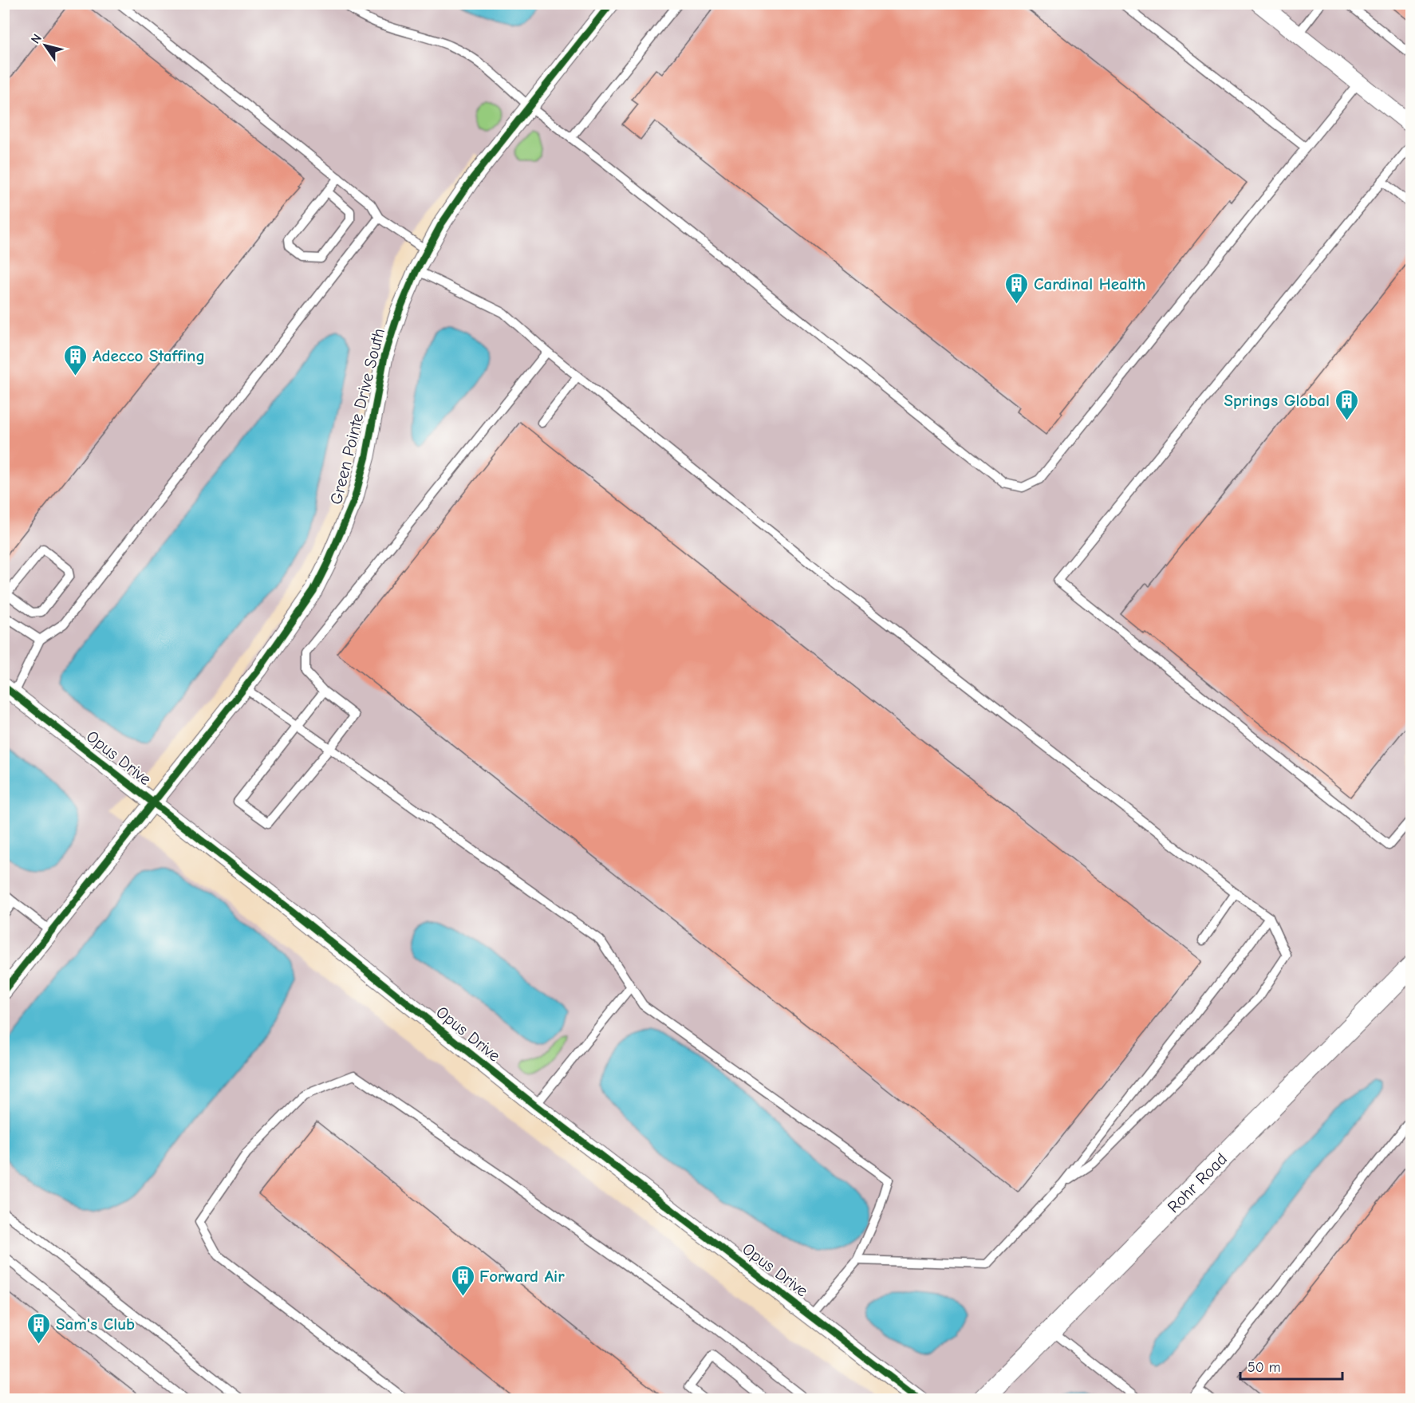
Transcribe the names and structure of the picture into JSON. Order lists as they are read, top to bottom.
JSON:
{
  "streets": {
    "street": ["Green Pointe Drive South", "Opus Drive", "Rohr Road"]
  },
  "crossings": [
    ["Green Pointe Drive South", "Opus Drive"]
  ],
  "places": {
    "building": [
      "Cardinal Health",
      "Adecco Staffing",
      "Springs Global",
      "Forward Air",
      "Sam's Club"
    ]
  },
  "scale_bar": "50 m",
  "north": "top left"
}
